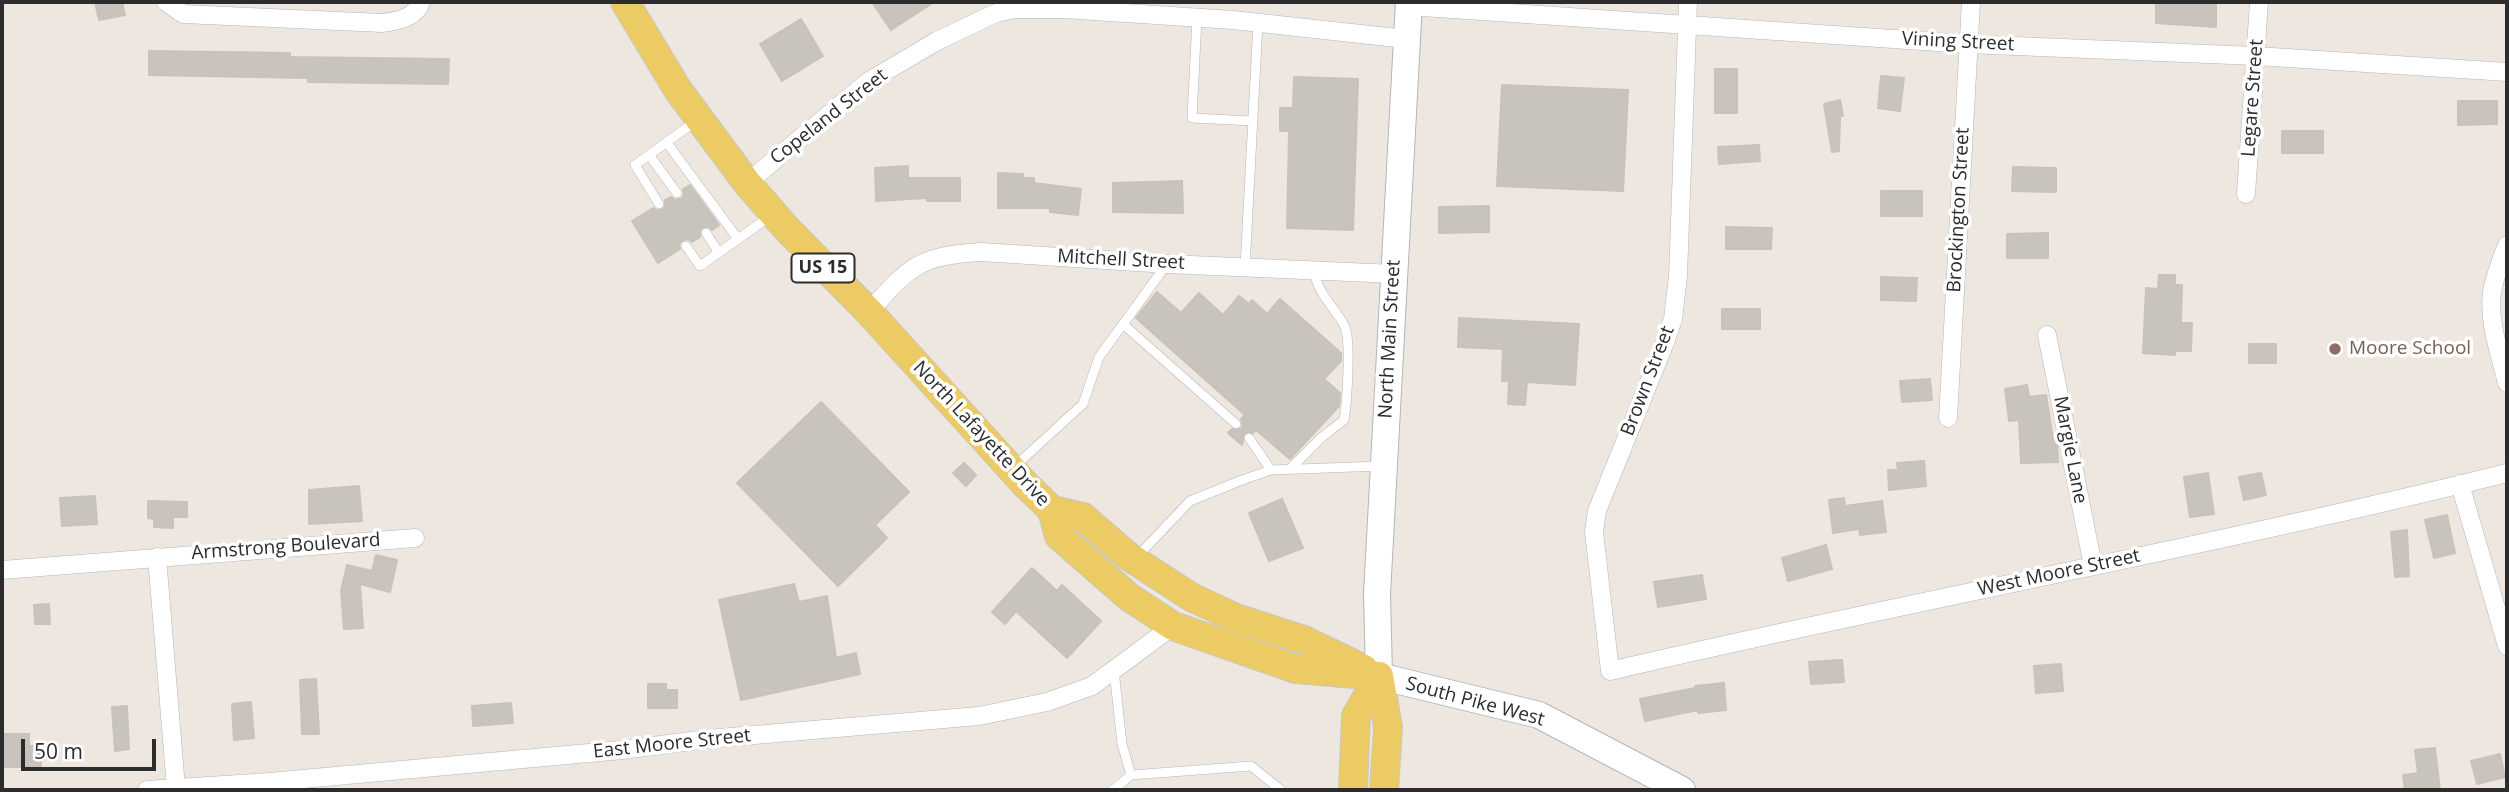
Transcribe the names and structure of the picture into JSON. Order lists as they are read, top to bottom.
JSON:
{
  "streets": {
    "main road": [
      "US 15",
      "North Main Street",
      "North Lafayette Drive",
      "South Pike West"
    ],
    "street": [
      "Vining Street",
      "Legare Street",
      "Copeland Street",
      "Brockington Street",
      "Mitchell Street",
      "Brown Street",
      "Margie Lane",
      "Armstrong Boulevard",
      "West Moore Street",
      "East Moore Street"
    ]
  },
  "crossings": [
    ["Vining Street", "Legare Street"],
    ["Vining Street", "Brockington Street"],
    ["Vining Street", "North Main Street"],
    ["Vining Street", "Brown Street"],
    ["Copeland Street", "North Main Street"],
    ["Copeland Street", "North Lafayette Drive"],
    ["Mitchell Street", "North Main Street"],
    ["Mitchell Street", "North Lafayette Drive"],
    ["North Main Street", "North Lafayette Drive"],
    ["North Main Street", "South Pike West"],
    ["Brown Street", "West Moore Street"],
    ["North Lafayette Drive", "South Pike West"],
    ["North Lafayette Drive", "East Moore Street"],
    ["Margie Lane", "West Moore Street"]
  ],
  "places": ["Moore School"],
  "scale_bar": "50 m"
}
